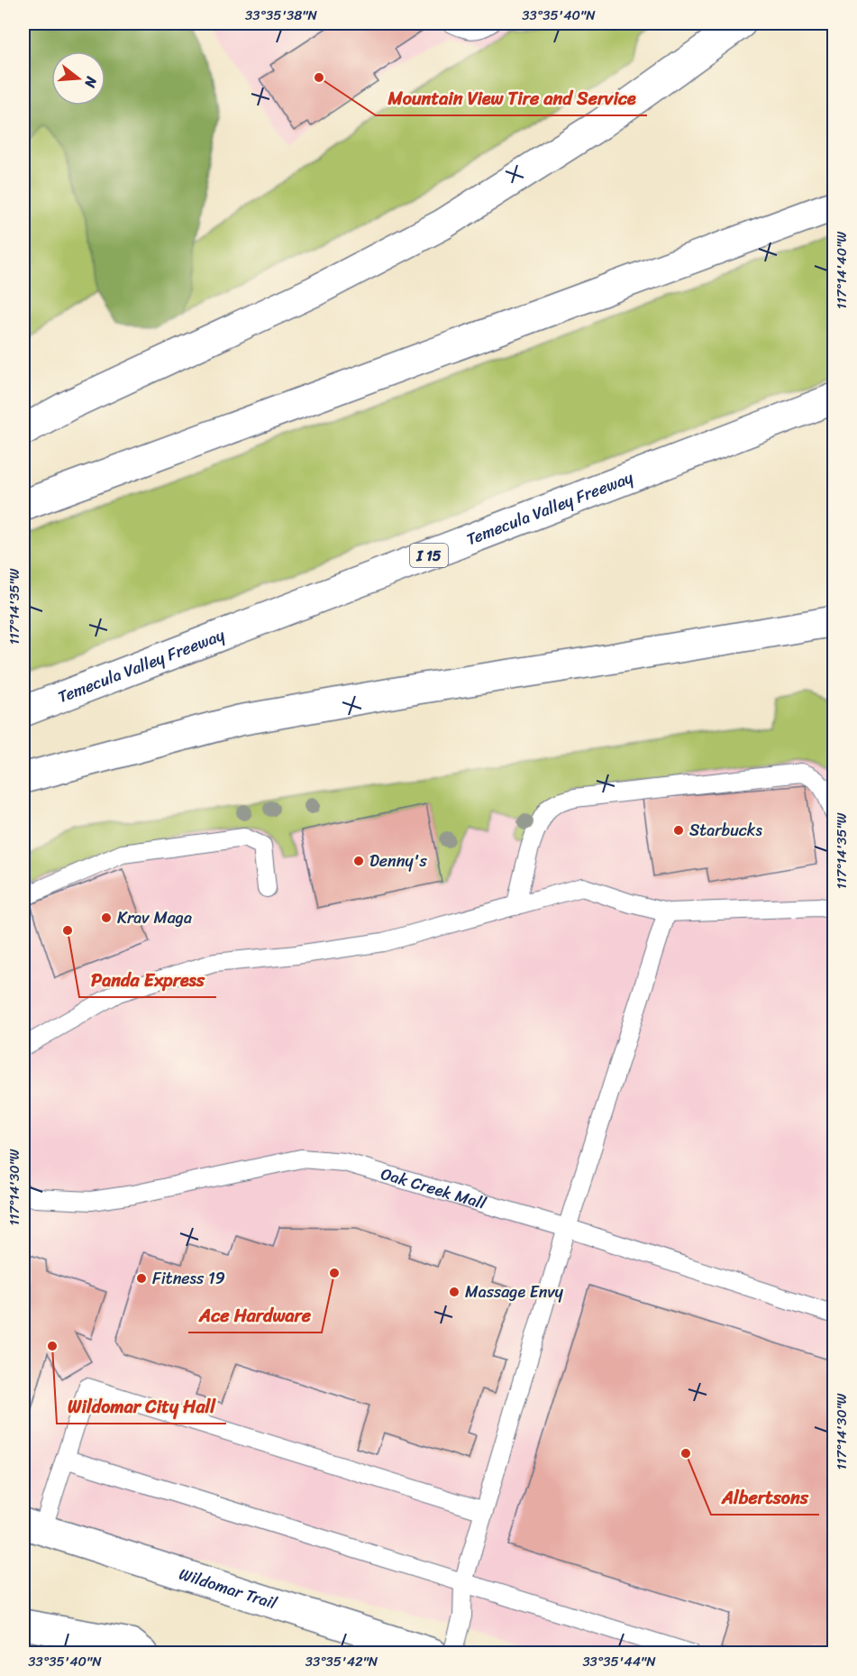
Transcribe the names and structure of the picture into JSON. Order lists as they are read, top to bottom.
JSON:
{
  "streets": {
    "main road": ["Temecula Valley Freeway", "I 15", "Wildomar Trail"],
    "lane": ["Oak Creek Mall"]
  },
  "places": [
    "Mountain View Tire and Service",
    "Starbucks",
    "Denny's",
    "Krav Maga",
    "Panda Express",
    "Ace Hardware",
    "Fitness 19",
    "Massage Envy",
    "Wildomar City Hall",
    "Albertsons"
  ],
  "north": "right",
  "coordinates": [
    "33°35'38\"N",
    "33°35'40\"N",
    "117°14'40\"W",
    "117°14'35\"W",
    "117°14'30\"W",
    "33°35'42\"N",
    "33°35'44\"N"
  ]
}
